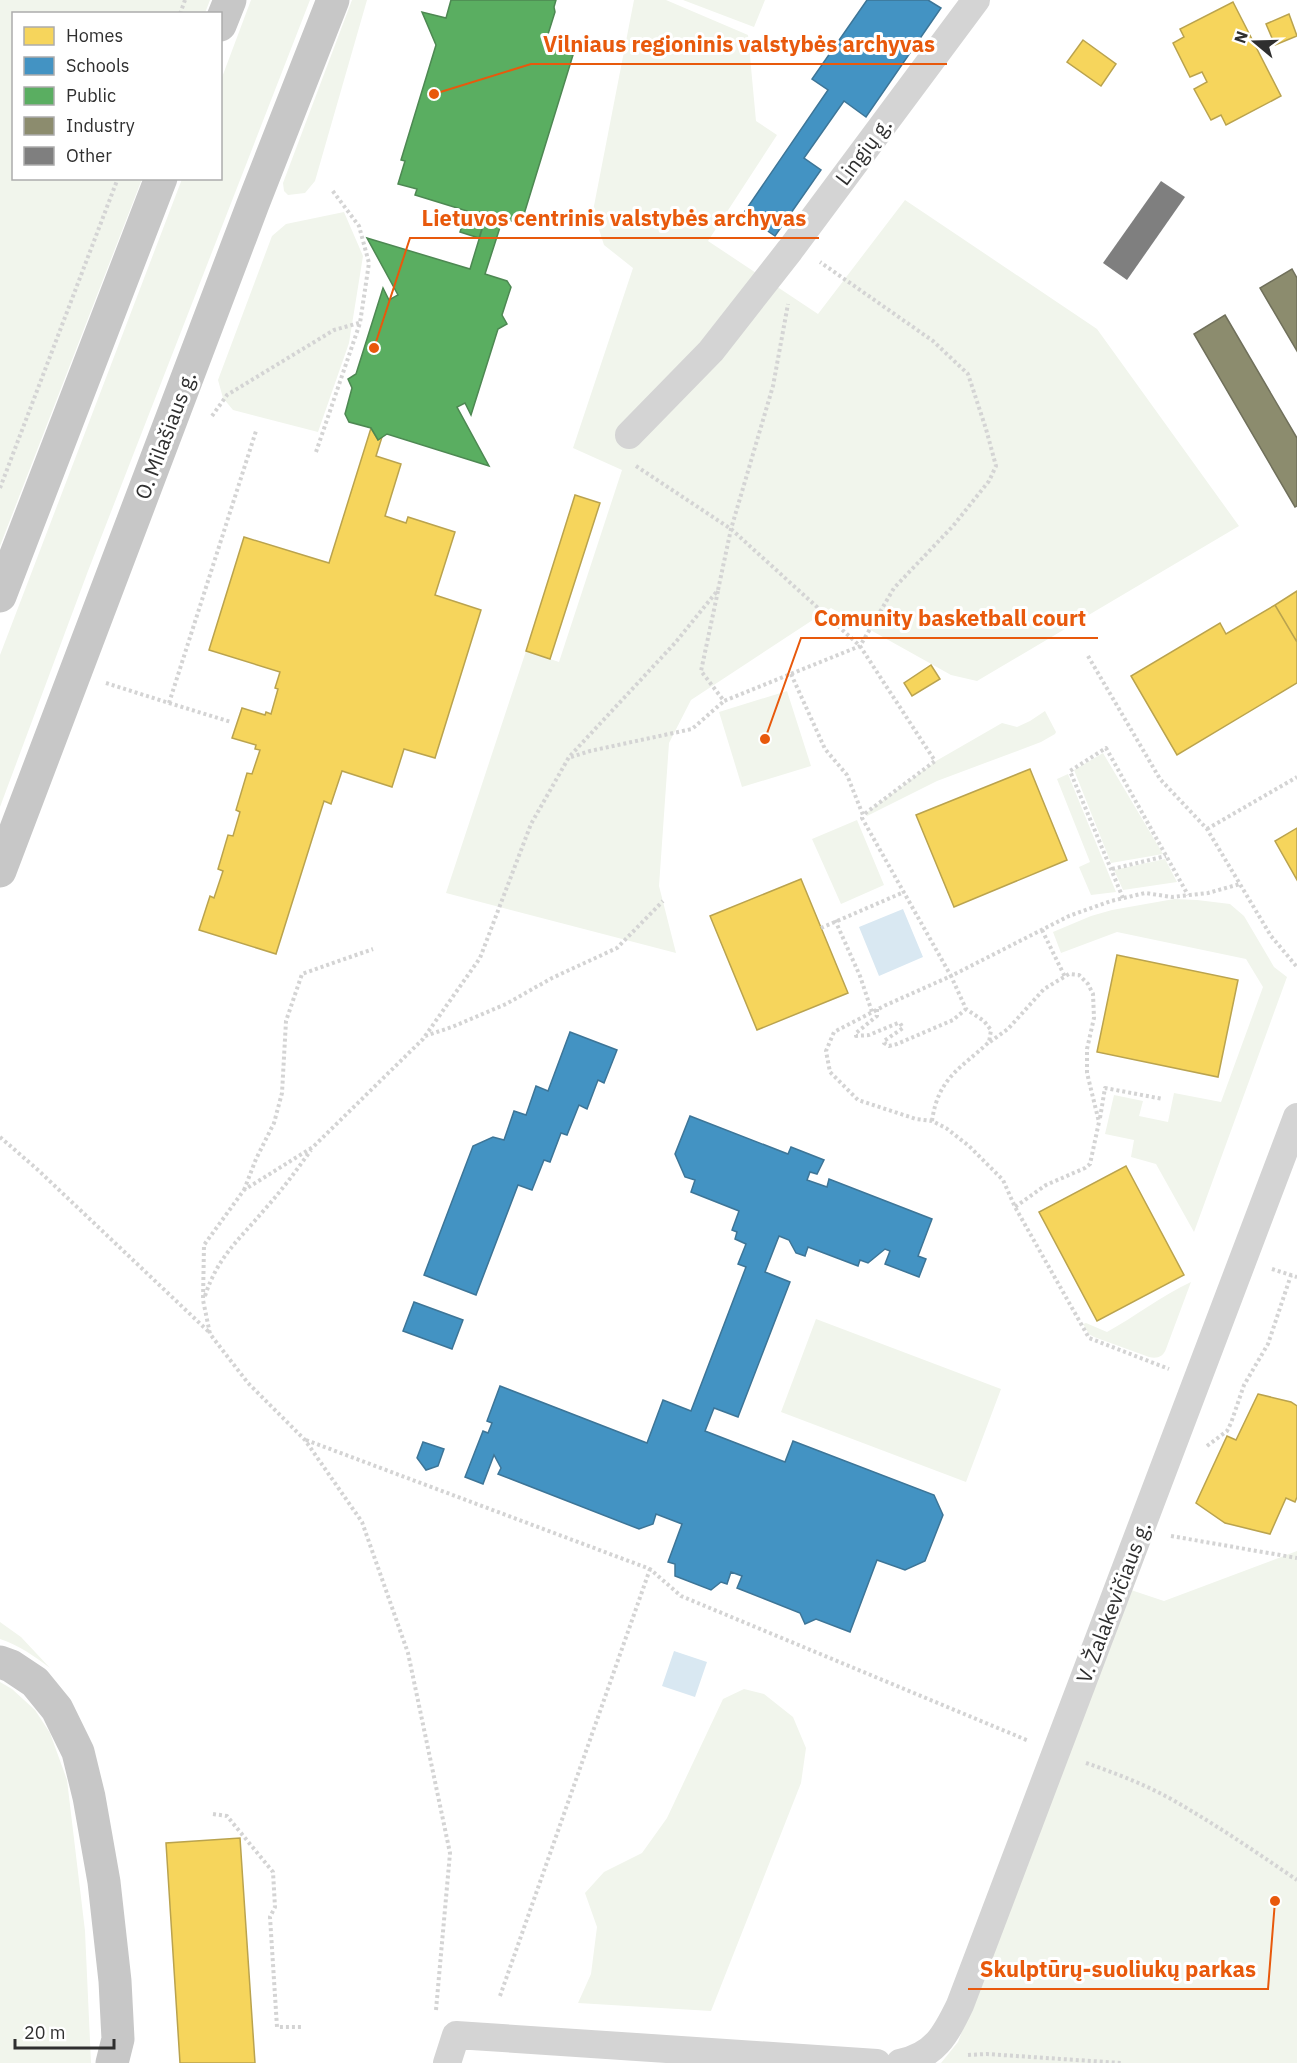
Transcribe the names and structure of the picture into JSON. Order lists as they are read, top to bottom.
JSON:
{
  "streets": {
    "main road": ["O. Milašiaus g."],
    "street": ["Lingių g.", "V. Žalakevičiaus g."]
  },
  "places": [
    "Vilniaus regioninis valstybės archyvas",
    "Lietuvos centrinis valstybės archyvas",
    "Comunity basketball court",
    "Skulptūrų-suoliukų parkas"
  ],
  "legend": [
    "Homes",
    "Schools",
    "Public",
    "Industry",
    "Other"
  ],
  "scale_bar": "20 m",
  "north": "left"
}
